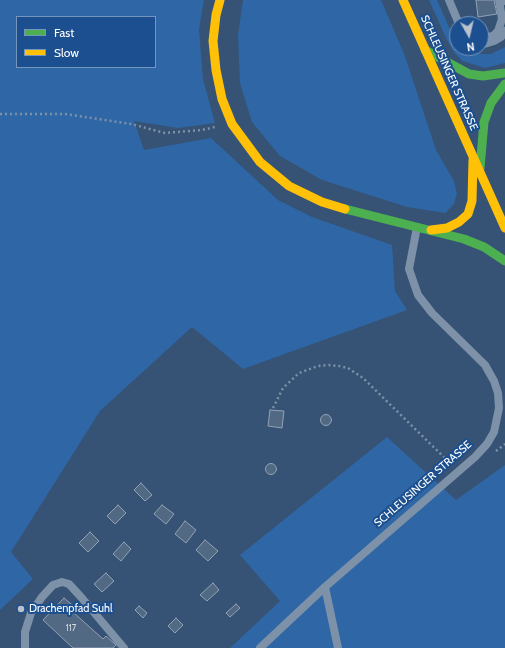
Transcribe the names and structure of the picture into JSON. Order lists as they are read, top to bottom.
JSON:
{
  "streets": {
    "main road": ["SCHLEUSINGER STRASSE"]
  },
  "places": ["Drachenpfad Suhl"],
  "house_numbers": ["117"],
  "legend": ["Fast", "Slow"],
  "north": "bottom"
}
